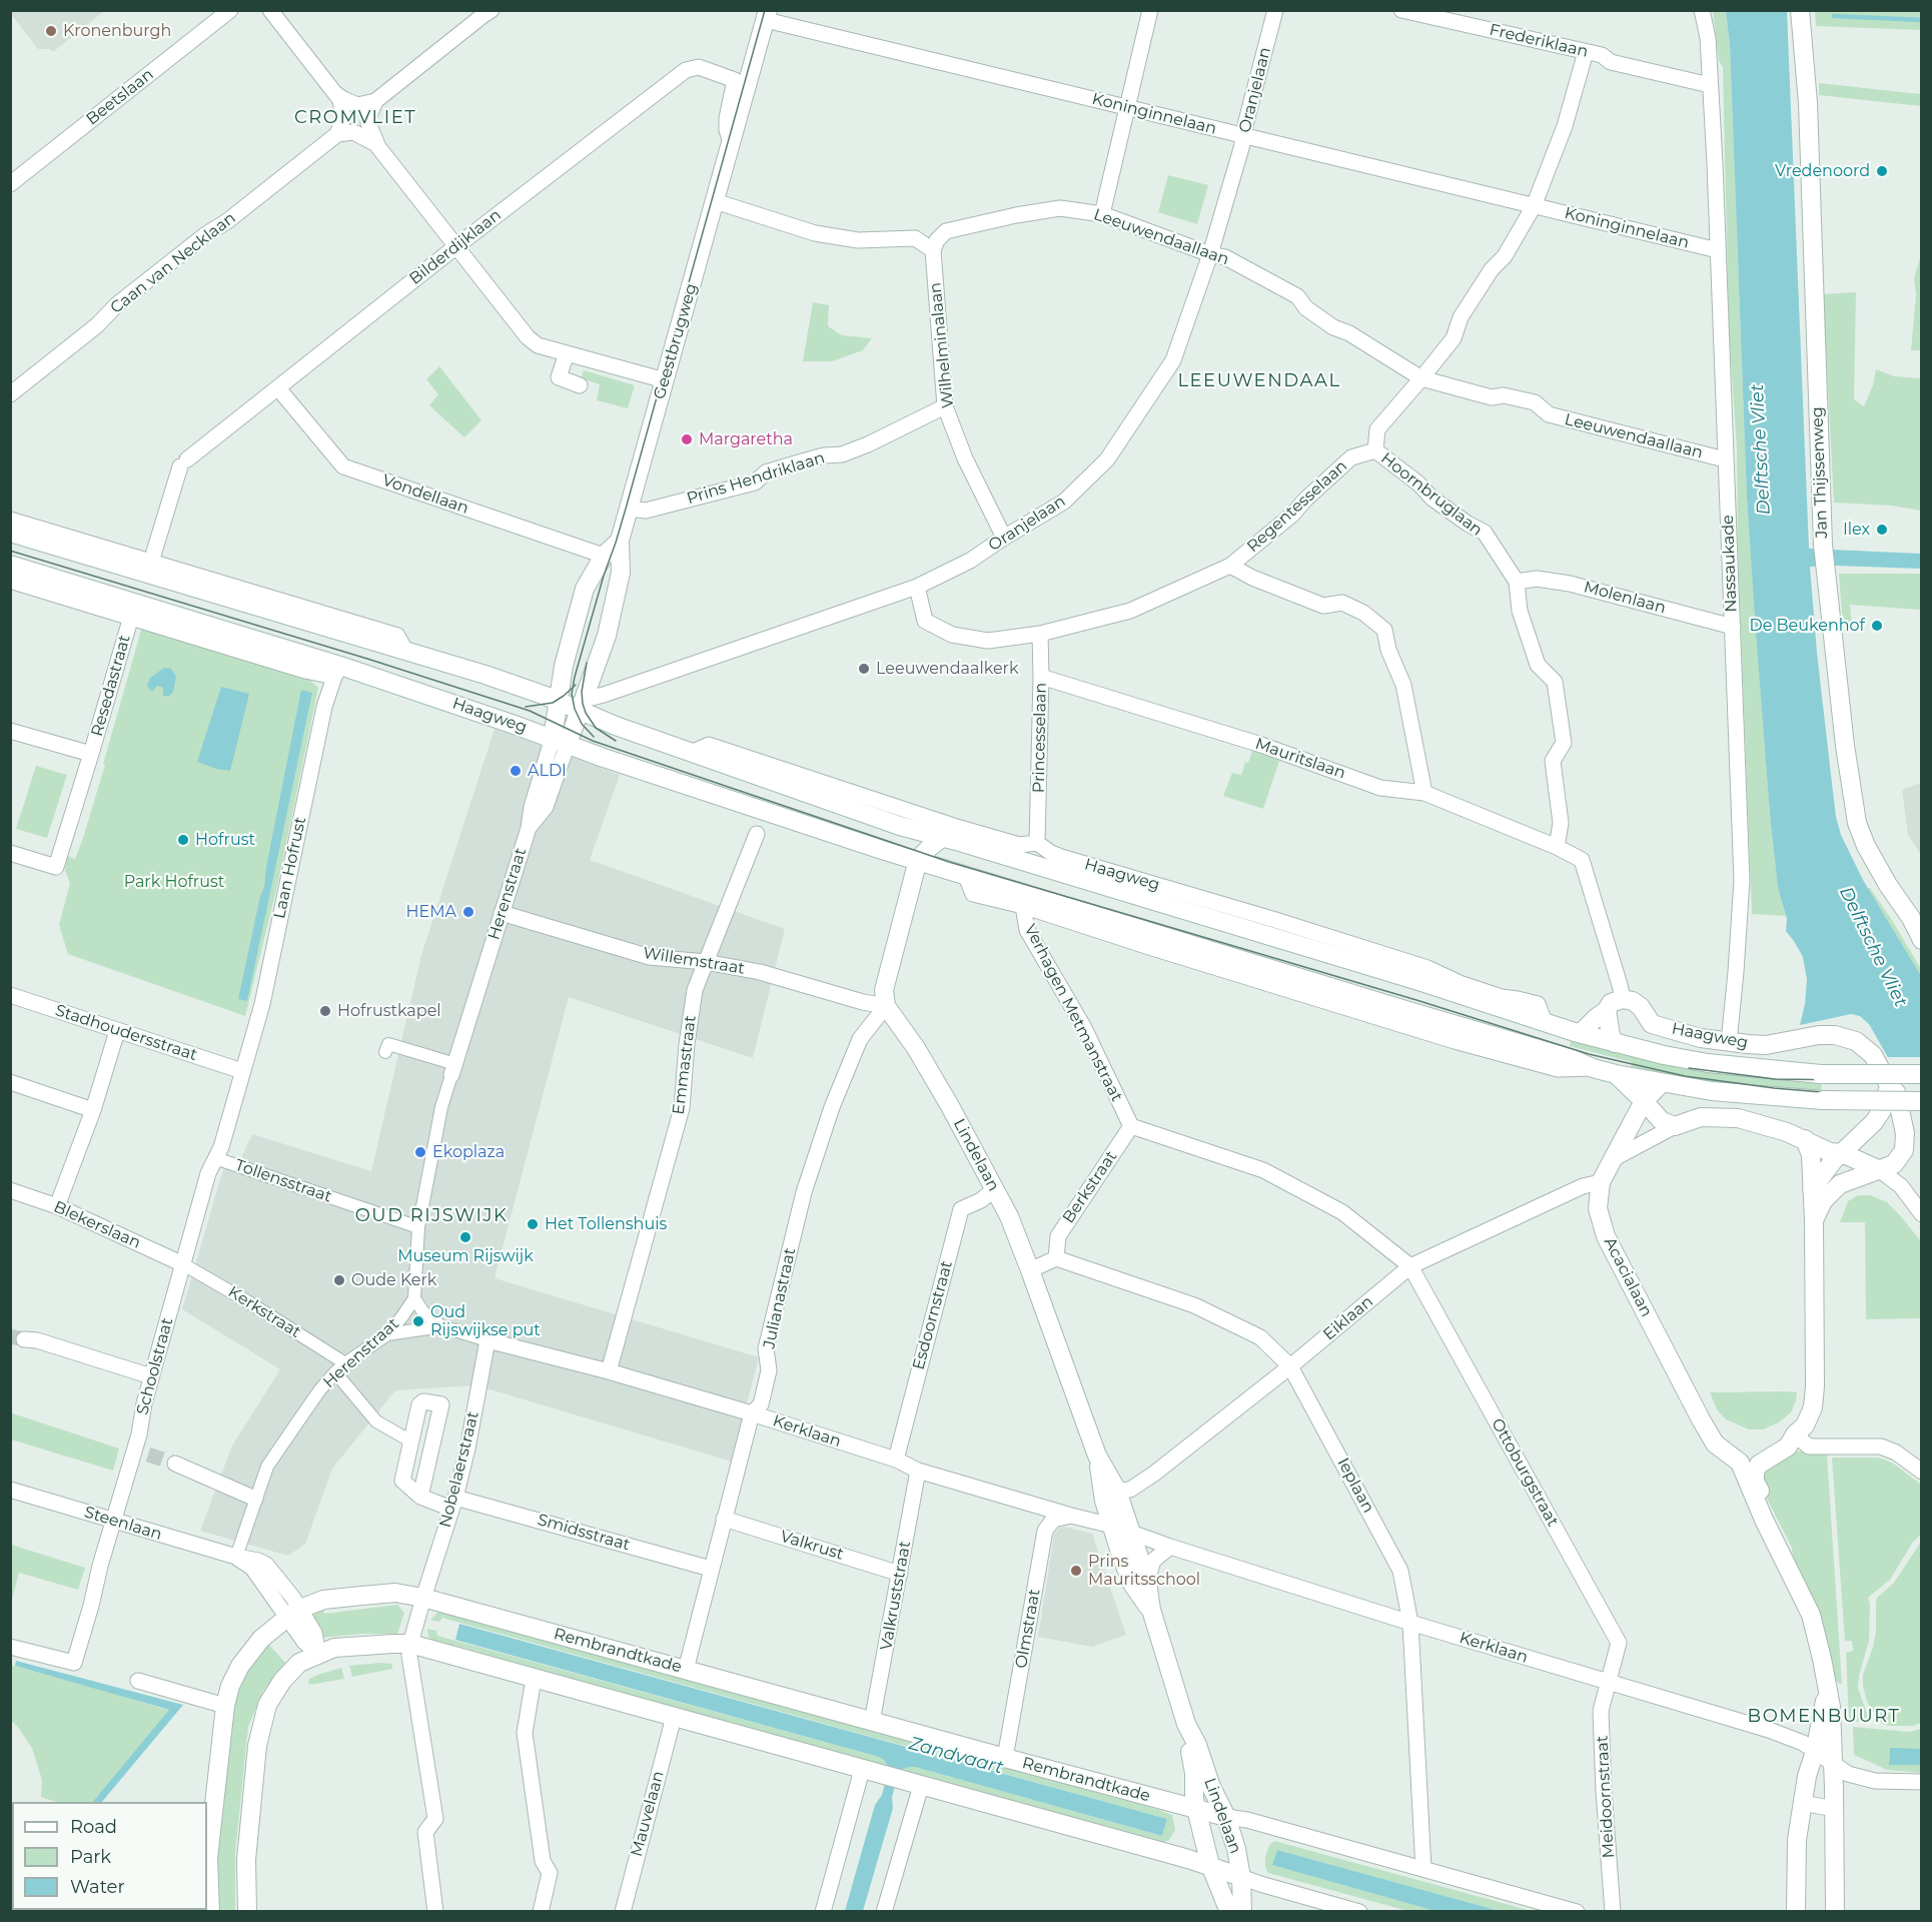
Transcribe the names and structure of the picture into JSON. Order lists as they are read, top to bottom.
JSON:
{
  "streets": {
    "street": [
      "Frederiklaan",
      "Oranjelaan",
      "Beetslaan",
      "Koninginnelaan",
      "Leeuwendaallaan",
      "Bilderdijklaan",
      "Caan van Necklaan",
      "Geestbrugweg",
      "Wilhelminalaan",
      "Jan Thijssenweg",
      "Prins Hendriklaan",
      "Vondellaan",
      "Hoornbruglaan",
      "Regentesselaan",
      "Nassaukade",
      "Molenlaan",
      "Resedastraat",
      "Haagweg",
      "Princesselaan",
      "Mauritslaan",
      "Laan Hofrust",
      "Herenstraat",
      "Willemstraat",
      "Verhagen Metmanstraat",
      "Stadhoudersstraat",
      "Emmastraat",
      "Lindelaan",
      "Tollensstraat",
      "Berkstraat",
      "Blekerslaan",
      "Acacialaan",
      "Julianastraat",
      "Kerkstraat",
      "Esdoornstraat",
      "Eiklaan",
      "Schoolstraat",
      "Kerklaan",
      "Nobelaerstraat",
      "Ottoburgstraat",
      "Ieplaan",
      "Steenlaan",
      "Smidsstraat",
      "Valkrust",
      "Valkruststraat",
      "Olmstraat",
      "Rembrandtkade",
      "Meidoornstraat",
      "Mauvelaan"
    ]
  },
  "crossings": [
    ["Frederiklaan", "Nassaukade"],
    ["Oranjelaan", "Koninginnelaan"],
    ["Oranjelaan", "Leeuwendaallaan"],
    ["Oranjelaan", "Geestbrugweg"],
    ["Oranjelaan", "Wilhelminalaan"],
    ["Oranjelaan", "Regentesselaan"],
    ["Oranjelaan", "Haagweg"],
    ["Koninginnelaan", "Geestbrugweg"],
    ["Koninginnelaan", "Nassaukade"],
    ["Leeuwendaallaan", "Wilhelminalaan"],
    ["Leeuwendaallaan", "Nassaukade"],
    ["Bilderdijklaan", "Geestbrugweg"],
    ["Bilderdijklaan", "Vondellaan"],
    ["Bilderdijklaan", "Haagweg"],
    ["Geestbrugweg", "Prins Hendriklaan"],
    ["Geestbrugweg", "Haagweg"],
    ["Geestbrugweg", "Herenstraat"],
    ["Wilhelminalaan", "Prins Hendriklaan"],
    ["Hoornbruglaan", "Regentesselaan"],
    ["Hoornbruglaan", "Molenlaan"],
    ["Hoornbruglaan", "Mauritslaan"],
    ["Regentesselaan", "Princesselaan"],
    ["Nassaukade", "Molenlaan"],
    ["Nassaukade", "Haagweg"],
    ["Resedastraat", "Haagweg"],
    ["Haagweg", "Princesselaan"],
    ["Haagweg", "Laan Hofrust"],
    ["Haagweg", "Herenstraat"],
    ["Haagweg", "Verhagen Metmanstraat"],
    ["Haagweg", "Acacialaan"],
    ["Princesselaan", "Mauritslaan"],
    ["Laan Hofrust", "Stadhoudersstraat"],
    ["Laan Hofrust", "Schoolstraat"],
    ["Herenstraat", "Willemstraat"],
    ["Herenstraat", "Tollensstraat"],
    ["Herenstraat", "Kerkstraat"],
    ["Herenstraat", "Kerklaan"],
    ["Herenstraat", "Steenlaan"],
    ["Willemstraat", "Emmastraat"],
    ["Willemstraat", "Lindelaan"],
    ["Willemstraat", "Julianastraat"],
    ["Verhagen Metmanstraat", "Berkstraat"],
    ["Stadhoudersstraat", "Schoolstraat"],
    ["Emmastraat", "Kerklaan"],
    ["Lindelaan", "Julianastraat"],
    ["Lindelaan", "Esdoornstraat"],
    ["Lindelaan", "Eiklaan"],
    ["Lindelaan", "Kerklaan"],
    ["Lindelaan", "Rembrandtkade"],
    ["Tollensstraat", "Schoolstraat"],
    ["Berkstraat", "Ieplaan"],
    ["Blekerslaan", "Kerkstraat"],
    ["Blekerslaan", "Schoolstraat"],
    ["Acacialaan", "Eiklaan"],
    ["Julianastraat", "Kerklaan"],
    ["Julianastraat", "Smidsstraat"],
    ["Julianastraat", "Valkrust"],
    ["Julianastraat", "Rembrandtkade"],
    ["Kerkstraat", "Schoolstraat"],
    ["Esdoornstraat", "Kerklaan"],
    ["Eiklaan", "Ottoburgstraat"],
    ["Eiklaan", "Ieplaan"],
    ["Schoolstraat", "Steenlaan"],
    ["Kerklaan", "Nobelaerstraat"],
    ["Kerklaan", "Ottoburgstraat"],
    ["Kerklaan", "Ieplaan"],
    ["Kerklaan", "Valkruststraat"],
    ["Kerklaan", "Olmstraat"],
    ["Kerklaan", "Meidoornstraat"],
    ["Nobelaerstraat", "Smidsstraat"],
    ["Nobelaerstraat", "Rembrandtkade"],
    ["Ottoburgstraat", "Meidoornstraat"],
    ["Ieplaan", "Rembrandtkade"],
    ["Steenlaan", "Rembrandtkade"],
    ["Valkrust", "Valkruststraat"],
    ["Valkruststraat", "Rembrandtkade"],
    ["Olmstraat", "Rembrandtkade"]
  ],
  "districts": [
    "CROMVLIET",
    "LEEUWENDAAL",
    "OUD RIJSWIJK",
    "BOMENBUURT"
  ],
  "water": ["Delftsche Vliet", "Zandvaart"],
  "parks": ["Park Hofrust"],
  "places": [
    "Kronenburgh",
    "Vredenoord",
    "Margaretha",
    "Ilex",
    "De Beukenhof",
    "Leeuwendaalkerk",
    "ALDI",
    "Hofrust",
    "HEMA",
    "Hofrustkapel",
    "Ekoplaza",
    "Het Tollenshuis",
    "Museum Rijswijk",
    "Oude Kerk",
    "Oud Rijswijkse put",
    "Prins Mauritsschool"
  ],
  "legend": ["Road", "Park", "Water"]
}
